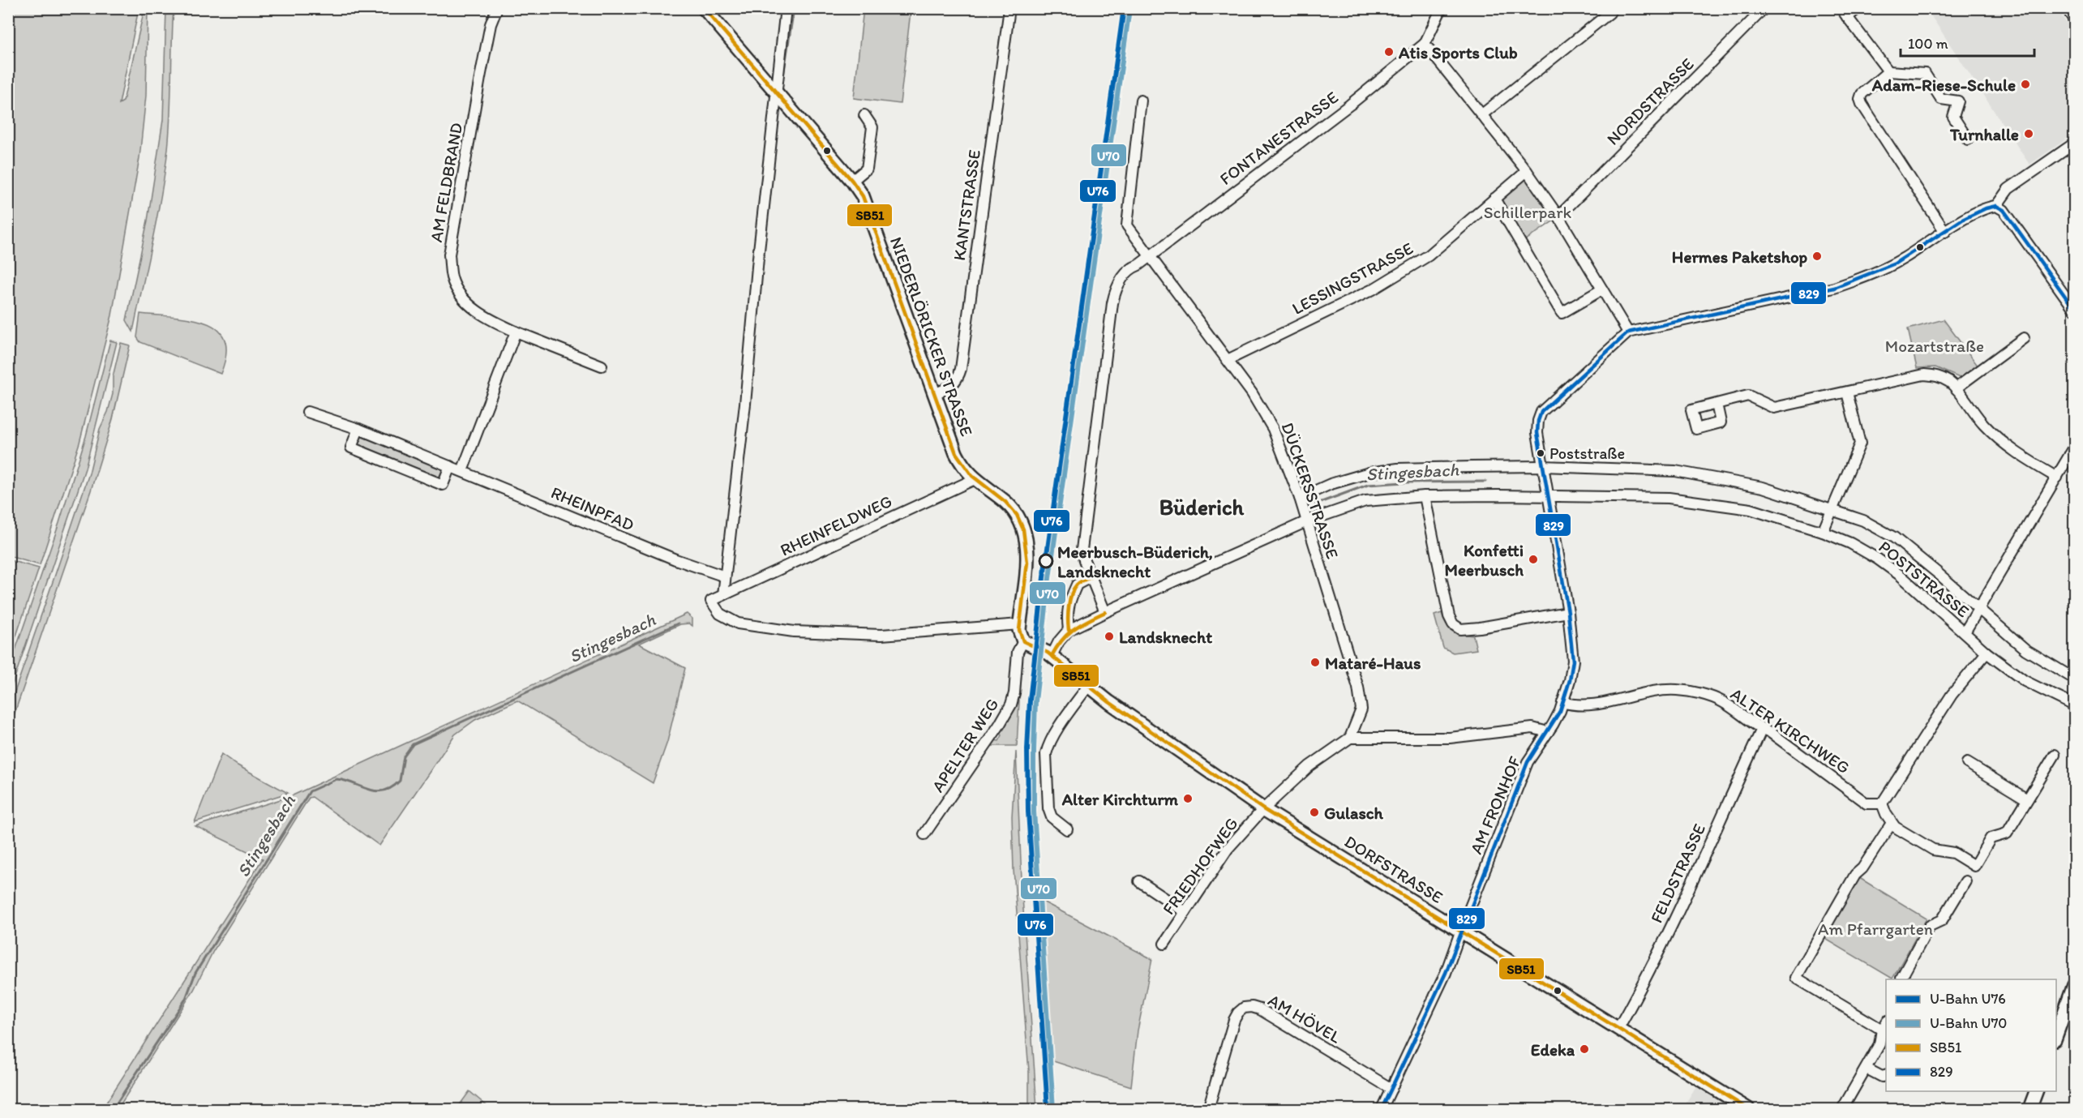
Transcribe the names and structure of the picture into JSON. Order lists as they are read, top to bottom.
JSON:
{
  "streets": {
    "main road": ["NIEDERLÖRICKER STRASSE", "DORFSTRASSE"],
    "street": [
      "NORDSTRASSE",
      "FONTANESTRASSE",
      "AM FELDBRAND",
      "KANTSTRASSE",
      "LESSINGSTRASSE",
      "DÜCKERSSTRASSE",
      "RHEINPFAD",
      "RHEINFELDWEG",
      "POSTSTRASSE",
      "ALTER KIRCHWEG",
      "APELTER WEG",
      "AM FRONHOF",
      "FRIEDHOFWEG",
      "FELDSTRASSE",
      "AM HÖVEL"
    ]
  },
  "crossings": [
    ["FONTANESTRASSE", "DÜCKERSSTRASSE"],
    ["FONTANESTRASSE", "POSTSTRASSE"],
    ["KANTSTRASSE", "NIEDERLÖRICKER STRASSE"],
    ["LESSINGSTRASSE", "DÜCKERSSTRASSE"],
    ["NIEDERLÖRICKER STRASSE", "RHEINFELDWEG"],
    ["NIEDERLÖRICKER STRASSE", "APELTER WEG"],
    ["NIEDERLÖRICKER STRASSE", "DORFSTRASSE"],
    ["DÜCKERSSTRASSE", "POSTSTRASSE"],
    ["POSTSTRASSE", "AM FRONHOF"],
    ["POSTSTRASSE", "DORFSTRASSE"],
    ["ALTER KIRCHWEG", "AM FRONHOF"],
    ["ALTER KIRCHWEG", "FELDSTRASSE"],
    ["APELTER WEG", "DORFSTRASSE"],
    ["AM FRONHOF", "DORFSTRASSE"],
    ["AM FRONHOF", "AM HÖVEL"],
    ["FRIEDHOFWEG", "DORFSTRASSE"],
    ["DORFSTRASSE", "FELDSTRASSE"]
  ],
  "districts": ["Büderich"],
  "water": ["Stingesbach"],
  "parks": ["Schillerpark", "Mozartstraße", "Am Pfarrgarten"],
  "places": [
    "Atis Sports Club",
    "Adam-Riese-Schule",
    "Turnhalle",
    "Hermes Paketshop",
    "Poststraße",
    "Konfetti Meerbusch",
    "Meerbusch-Büderich, Landsknecht",
    "Landsknecht",
    "Mataré-Haus",
    "Alter Kirchturm",
    "Gulasch",
    "Edeka"
  ],
  "lines": [
    "metro line U76",
    "transit line SB51",
    "metro line U70",
    "transit line 829"
  ],
  "legend": [
    "U-Bahn U76",
    "U-Bahn U70",
    "SB51",
    "829"
  ],
  "scale_bar": "100 m"
}
